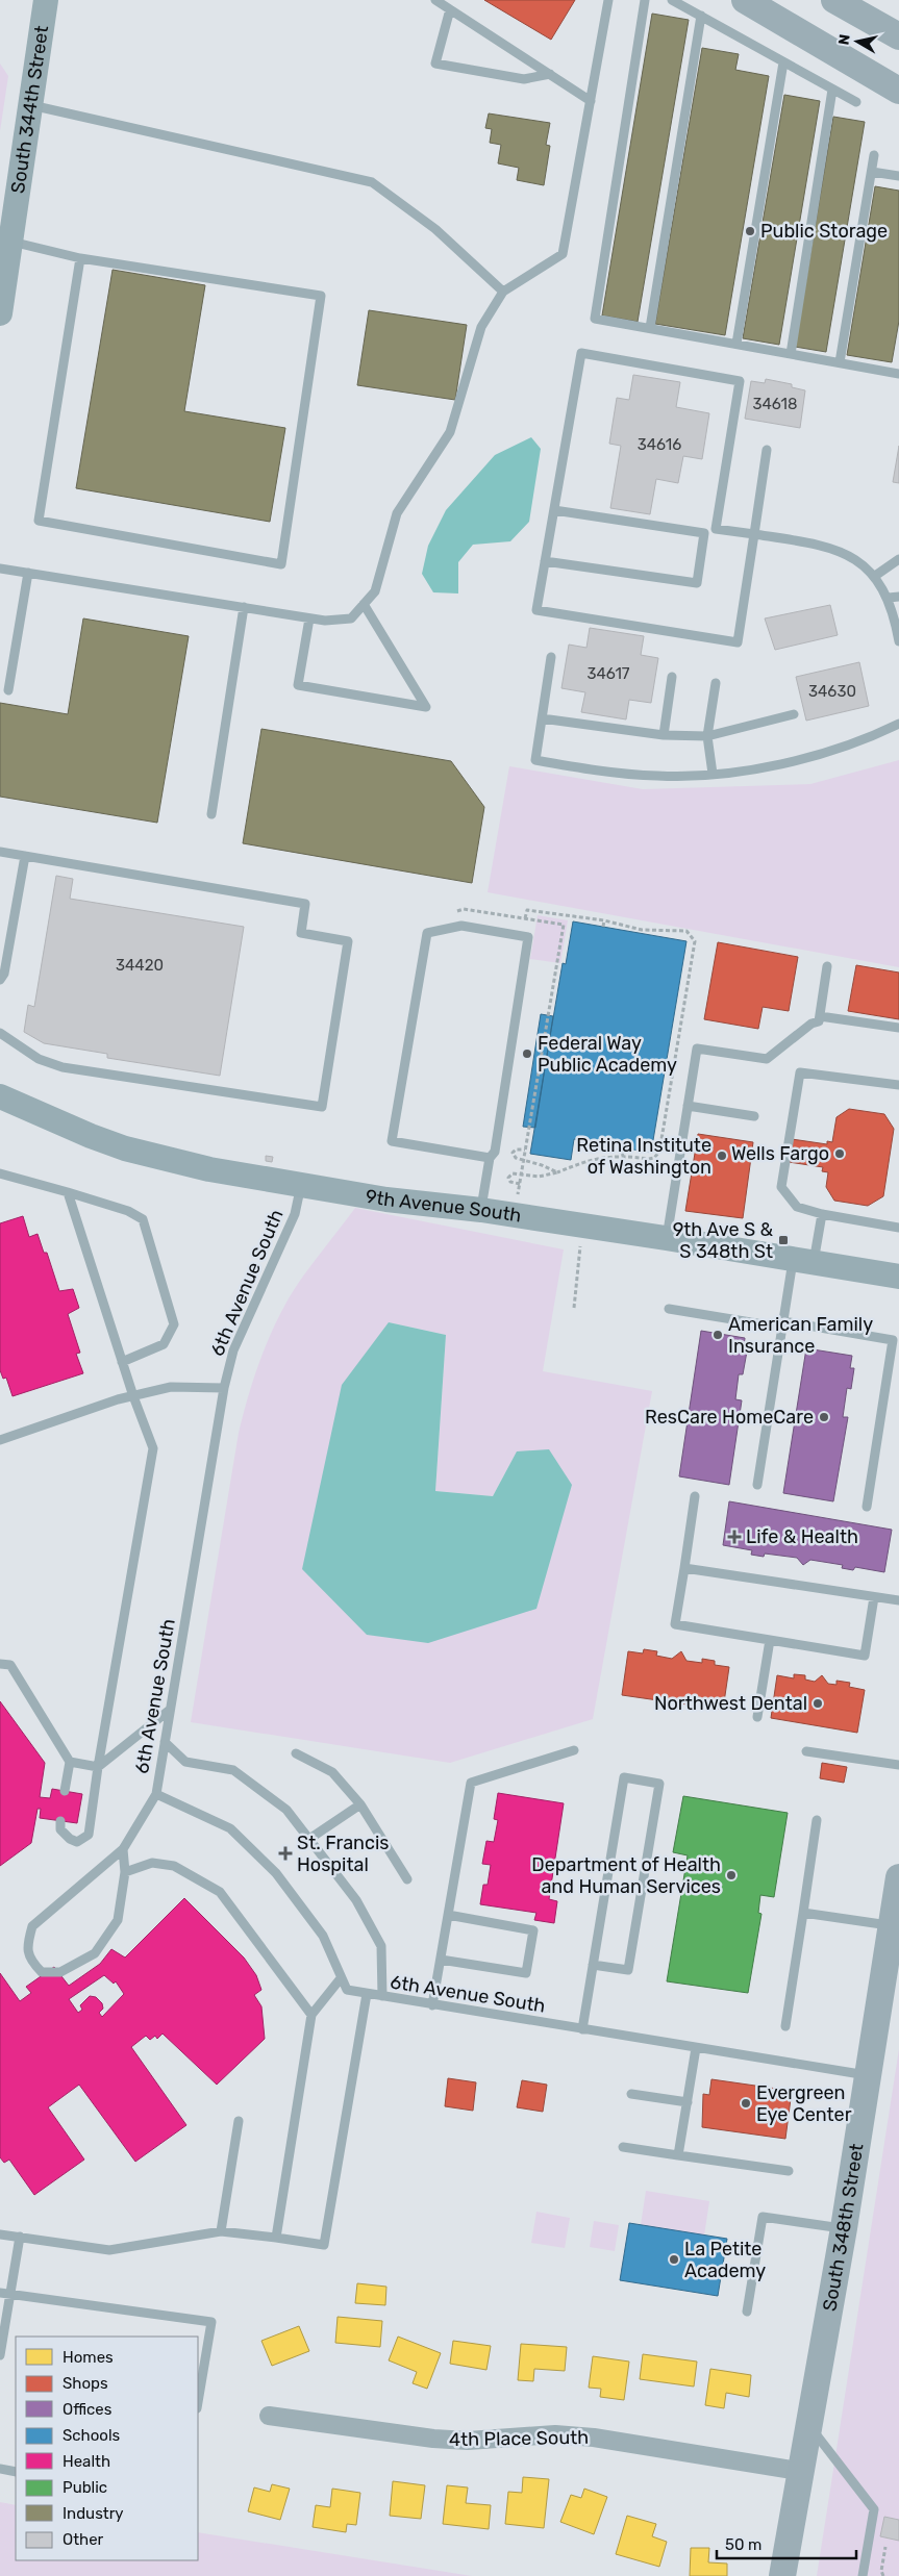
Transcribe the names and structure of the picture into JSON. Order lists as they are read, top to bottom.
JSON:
{
  "streets": {
    "main road": ["South 348th Street"],
    "street": ["South 344th Street", "9th Avenue South", "4th Place South"],
    "lane": ["6th Avenue South"]
  },
  "crossings": [
    ["9th Avenue South", "6th Avenue South"],
    ["6th Avenue South", "South 348th Street"],
    ["South 348th Street", "4th Place South"]
  ],
  "places": {
    "other": [
      "Public Storage",
      "Federal Way Public Academy",
      "Wells Fargo",
      "Retina Institute of Washington",
      "American Family Insurance",
      "ResCare HomeCare",
      "Northwest Dental",
      "Department of Health and Human Services",
      "Evergreen Eye Center",
      "La Petite Academy"
    ],
    "transit": ["9th Ave S & S 348th St"],
    "health": ["Life & Health", "St. Francis Hospital"]
  },
  "house_numbers": [
    "34618",
    "34616",
    "34617",
    "34630",
    "34420"
  ],
  "legend": [
    "Homes",
    "Shops",
    "Offices",
    "Schools",
    "Health",
    "Public",
    "Industry",
    "Other"
  ],
  "scale_bar": "50 m",
  "north": "left"
}
